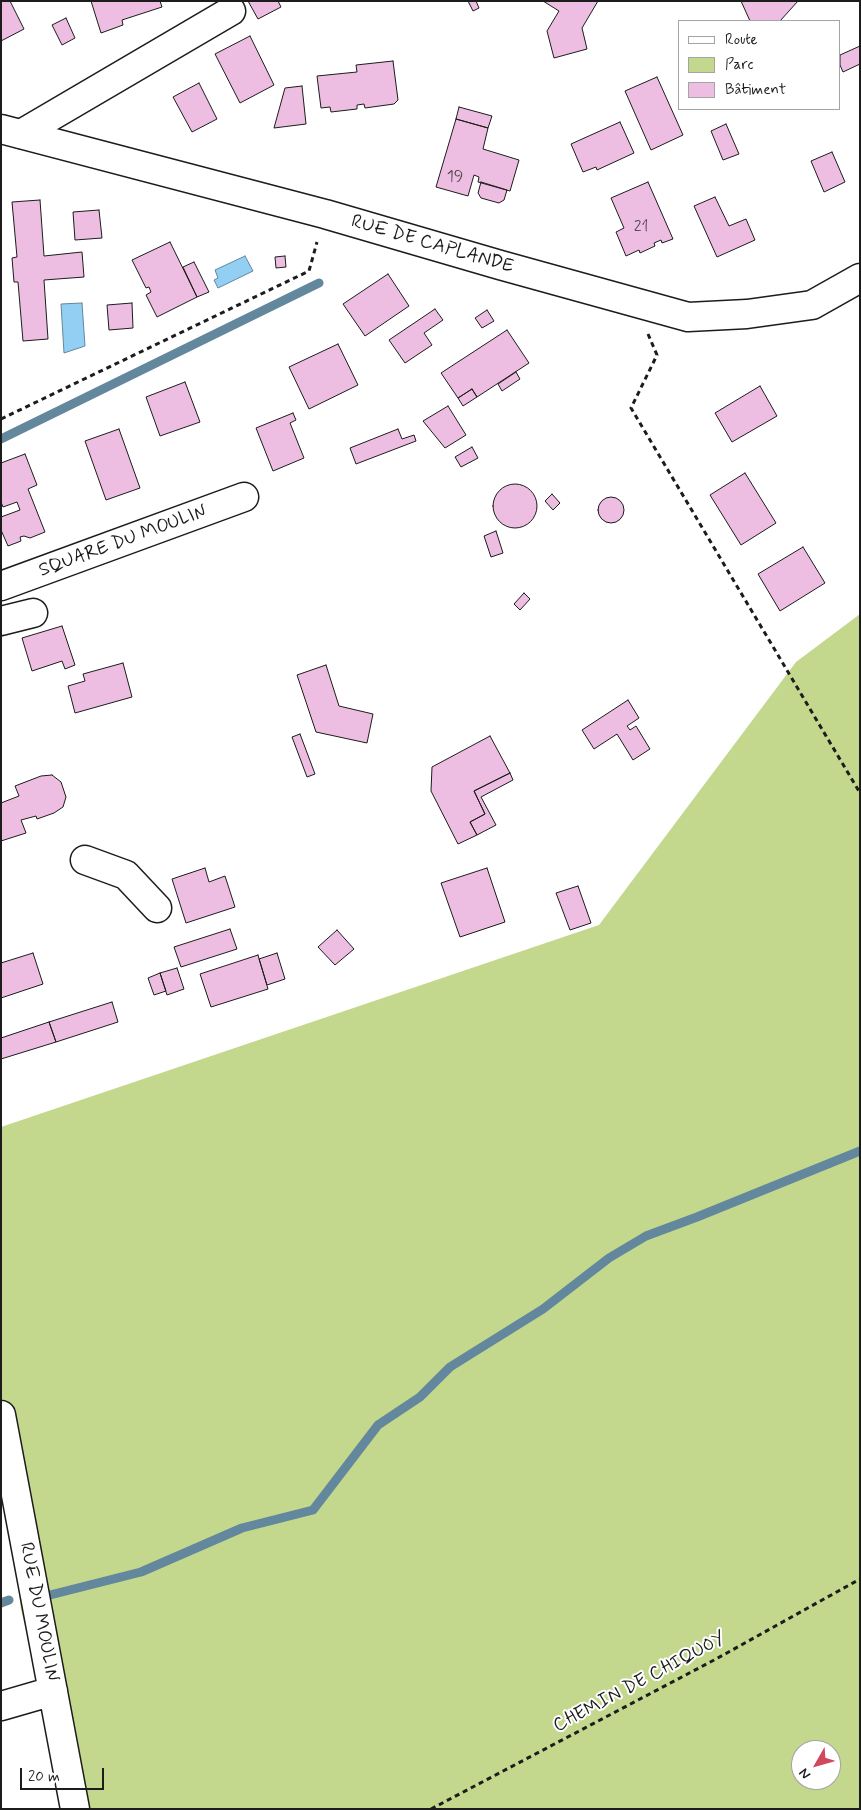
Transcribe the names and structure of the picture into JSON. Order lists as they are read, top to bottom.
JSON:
{
  "streets": {
    "main road": ["RUE DE CAPLANDE", "SQUARE DU MOULIN", "RUE DU MOULIN"],
    "path": ["CHEMIN DE CHIQUOY"]
  },
  "house_numbers": ["19", "21"],
  "legend": ["Route", "Parc", "Bâtiment"],
  "scale_bar": "20 m",
  "north": "bottom left"
}
